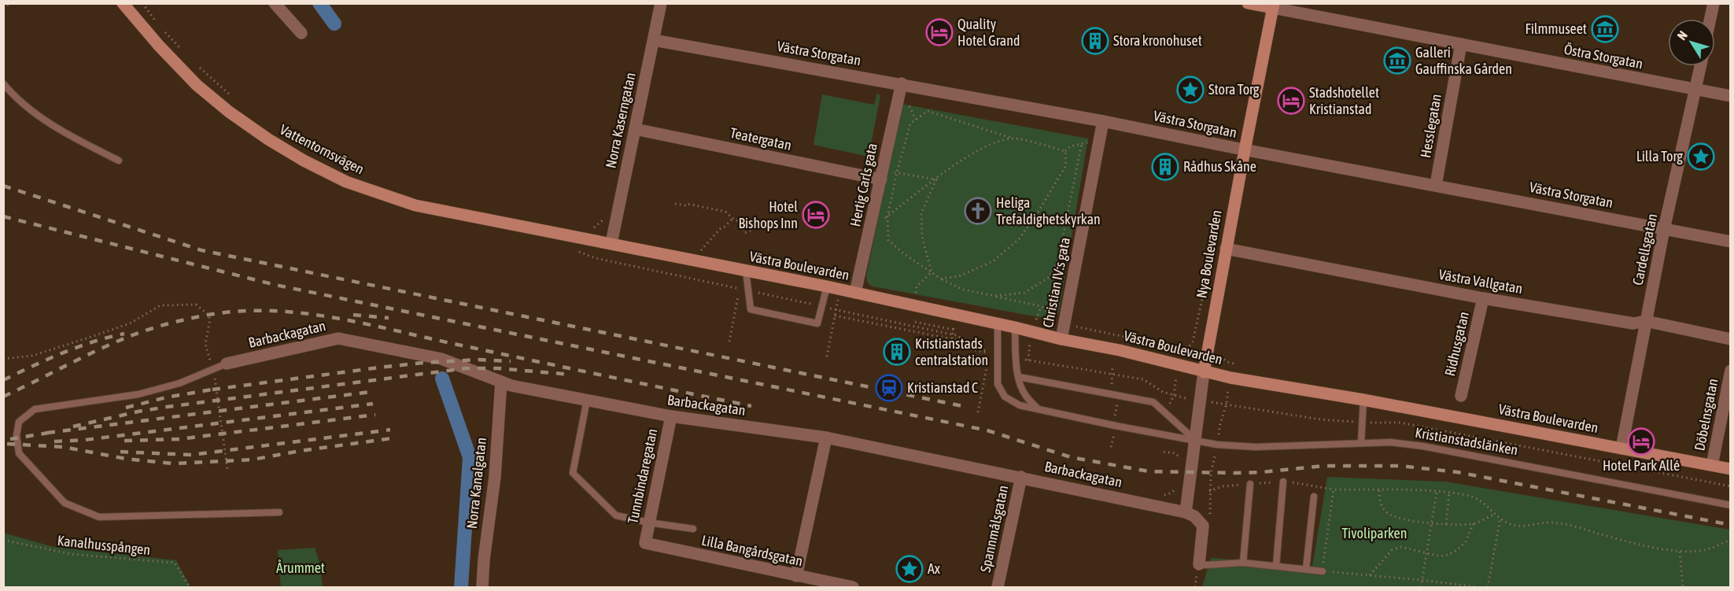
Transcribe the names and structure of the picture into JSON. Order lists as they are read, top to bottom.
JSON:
{
  "streets": {
    "street": [
      "Västra Storgatan",
      "Östra Storgatan",
      "Norra Kaserngatan",
      "Hesslegatan",
      "Teatergatan",
      "Vattentornsvägen",
      "Hertig Carls gata",
      "Cardellsgatan",
      "Nya Boulevarden",
      "Västra Boulevarden",
      "Västra Vallgatan",
      "Christian IV:s gata",
      "Barbackagatan",
      "Ridhusgatan",
      "Döbelnsgatan",
      "Tunnbindaregatan",
      "Norra Kanalgatan",
      "Spannmålsgatan",
      "Lilla Bangårdsgatan"
    ],
    "lane": ["Kristianstadslänken"],
    "path": ["Kanalhusspången"]
  },
  "crossings": [
    ["Västra Storgatan", "Norra Kaserngatan"],
    ["Västra Storgatan", "Hesslegatan"],
    ["Västra Storgatan", "Hertig Carls gata"],
    ["Västra Storgatan", "Cardellsgatan"],
    ["Västra Storgatan", "Nya Boulevarden"],
    ["Västra Storgatan", "Christian IV:s gata"],
    ["Östra Storgatan", "Hesslegatan"],
    ["Östra Storgatan", "Cardellsgatan"],
    ["Östra Storgatan", "Nya Boulevarden"],
    ["Norra Kaserngatan", "Teatergatan"],
    ["Norra Kaserngatan", "Vattentornsvägen"],
    ["Norra Kaserngatan", "Västra Boulevarden"],
    ["Teatergatan", "Hertig Carls gata"],
    ["Vattentornsvägen", "Västra Boulevarden"],
    ["Hertig Carls gata", "Västra Boulevarden"],
    ["Cardellsgatan", "Västra Boulevarden"],
    ["Cardellsgatan", "Västra Vallgatan"],
    ["Nya Boulevarden", "Västra Boulevarden"],
    ["Nya Boulevarden", "Västra Vallgatan"],
    ["Nya Boulevarden", "Barbackagatan"],
    ["Nya Boulevarden", "Kristianstadslänken"],
    ["Västra Boulevarden", "Christian IV:s gata"],
    ["Västra Boulevarden", "Döbelnsgatan"],
    ["Västra Boulevarden", "Kristianstadslänken"],
    ["Västra Vallgatan", "Ridhusgatan"],
    ["Barbackagatan", "Tunnbindaregatan"],
    ["Barbackagatan", "Norra Kanalgatan"],
    ["Barbackagatan", "Spannmålsgatan"],
    ["Tunnbindaregatan", "Lilla Bangårdsgatan"]
  ],
  "parks": ["Tivoliparken", "Årummet"],
  "places": {
    "museum": ["Filmmuseet", "Galleri Gauffinska Gården"],
    "hotel": [
      "Quality Hotel Grand",
      "Stadshotellet Kristianstad",
      "Hotel Bishops Inn",
      "Hotel Park Allé"
    ],
    "building": ["Stora kronohuset", "Rådhus Skåne", "Kristianstads centralstation"],
    "place": ["Stora Torg", "Lilla Torg", "Ax"],
    "church": ["Heliga Trefaldighetskyrkan"],
    "station": ["Kristianstad C"]
  },
  "north": "top left"
}
